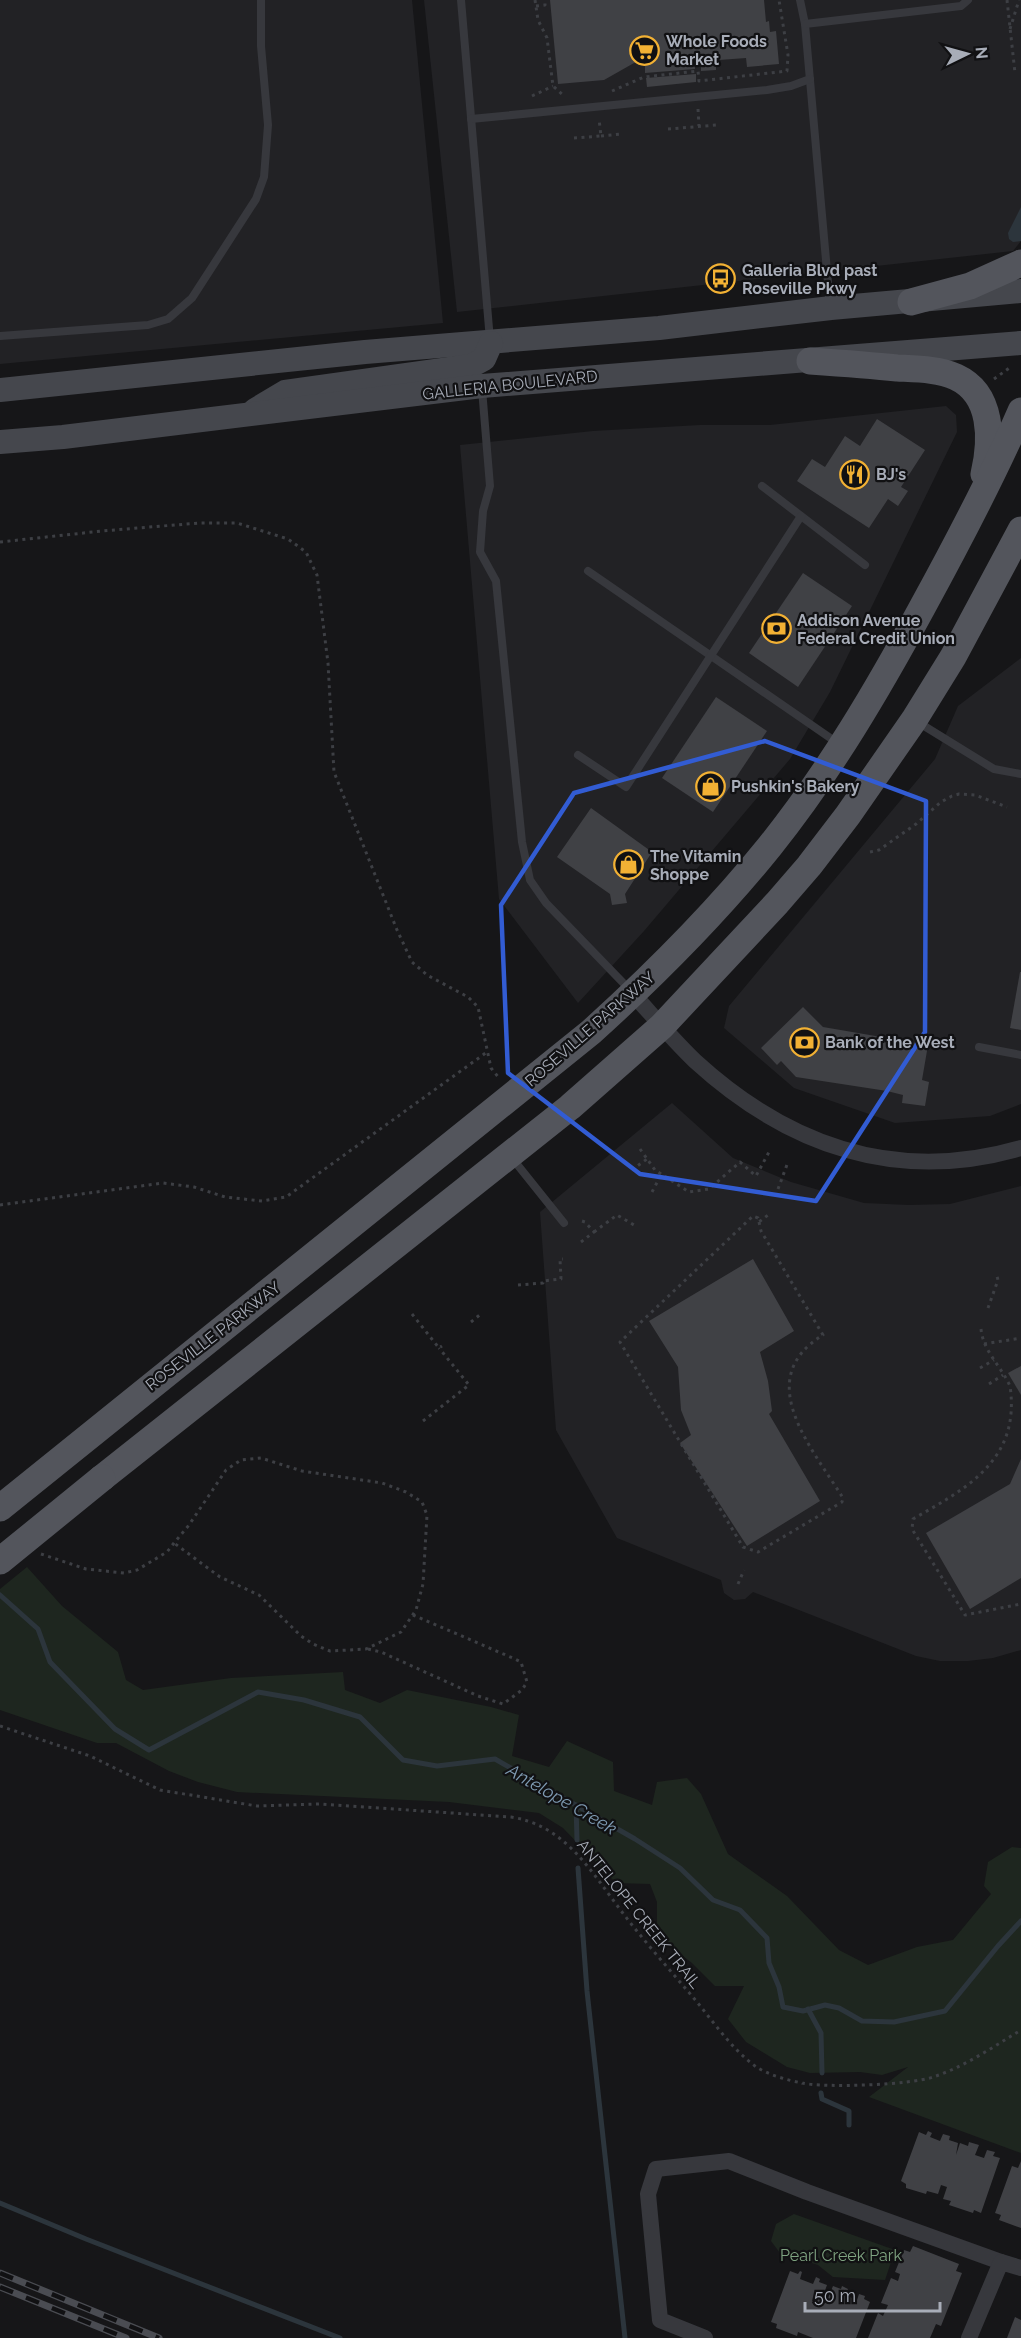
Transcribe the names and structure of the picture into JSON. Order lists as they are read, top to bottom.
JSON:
{
  "streets": {
    "main road": ["GALLERIA BOULEVARD", "ROSEVILLE PARKWAY"],
    "path": ["ANTELOPE CREEK TRAIL"]
  },
  "water": ["Antelope Creek"],
  "parks": ["Pearl Creek Park"],
  "places": {
    "supermarket": ["Whole Foods Market"],
    "bus stop": ["Galleria Blvd past Roseville Pkwy"],
    "restaurant": ["BJ's"],
    "bank": ["Addison Avenue Federal Credit Union", "Bank of the West"],
    "shop": ["Pushkin's Bakery", "The Vitamin Shoppe"]
  },
  "scale_bar": "50 m",
  "north": "right"
}
